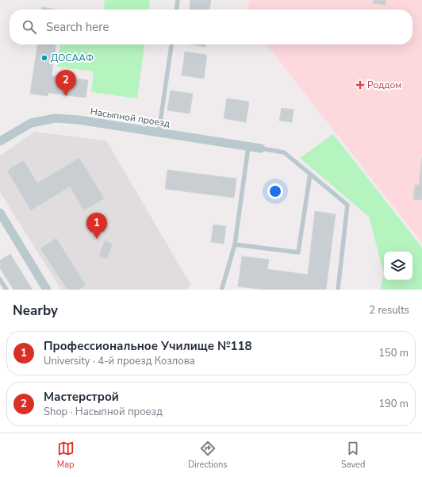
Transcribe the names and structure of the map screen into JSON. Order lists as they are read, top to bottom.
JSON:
{
  "streets": {
    "street": ["Насыпной проезд"]
  },
  "places": {
    "other": ["ДОСААФ"],
    "health": ["Роддом"]
  },
  "page": {
    "search": "Search here",
    "pins": ["2", "1"],
    "heading": ["Nearby", "2 results"],
    "list": [
      {
        "mark": "1",
        "name": "Профессиональное Училище №118",
        "note": "University · 4-й проезд Козлова",
        "value": "150 m"
      },
      {
        "mark": "2",
        "name": "Мастерстрой",
        "note": "Shop · Насыпной проезд",
        "value": "190 m"
      }
    ],
    "nav": ["Map", "Directions", "Saved"]
  }
}
